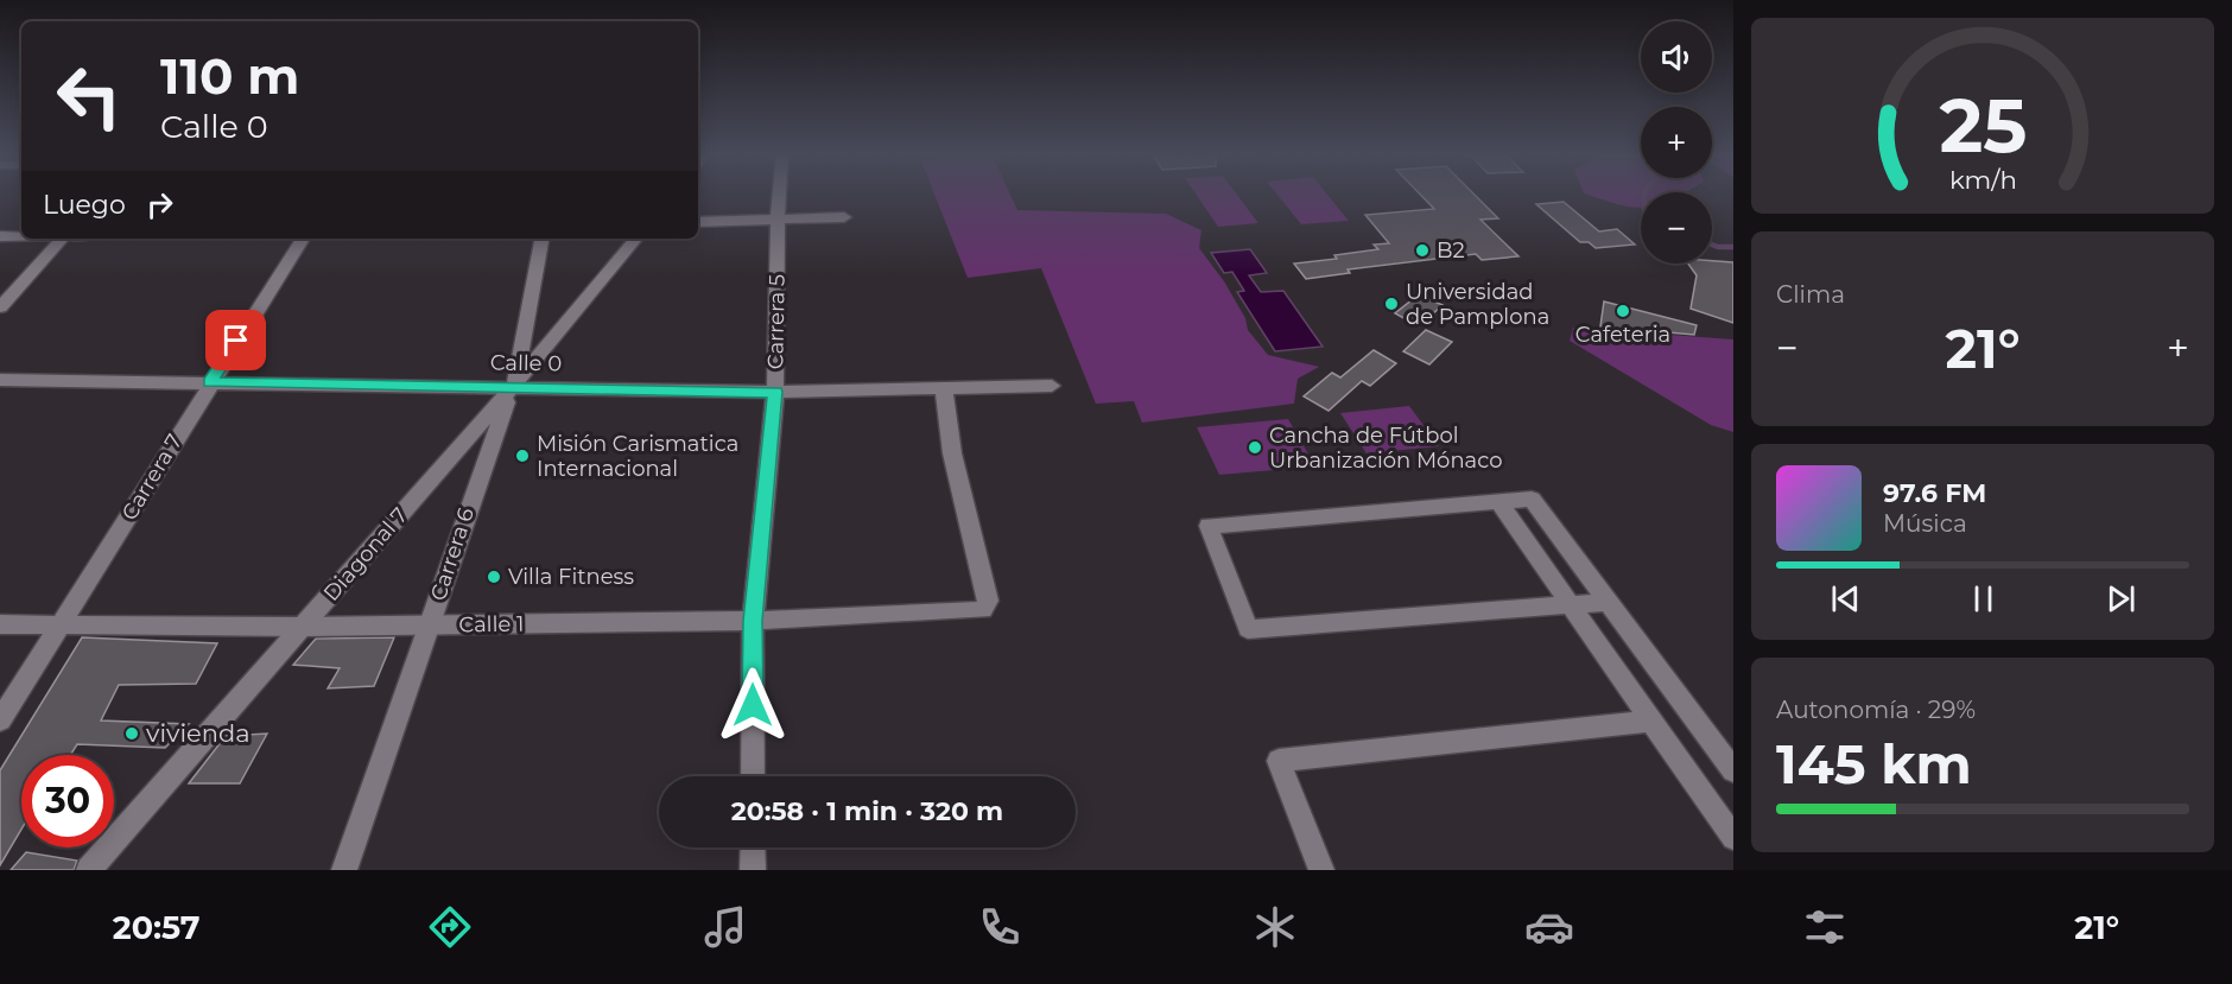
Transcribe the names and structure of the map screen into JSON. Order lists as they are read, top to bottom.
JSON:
{
  "streets": {
    "street": [
      "Carrera 5",
      "Calle 0",
      "Carrera 7",
      "Diagonal 7",
      "Carrera 6",
      "Calle 1"
    ]
  },
  "crossings": [
    ["Carrera 5", "Calle 0"],
    ["Carrera 5", "Calle 1"],
    ["Calle 0", "Carrera 7"],
    ["Calle 0", "Diagonal 7"],
    ["Calle 0", "Carrera 6"],
    ["Calle 0", "Calle 1"],
    ["Carrera 7", "Calle 1"],
    ["Diagonal 7", "Carrera 6"],
    ["Diagonal 7", "Calle 1"],
    ["Carrera 6", "Calle 1"]
  ],
  "places": [
    "B2",
    "Universidad de Pamplona",
    "Cafeteria",
    "Cancha de Fútbol Urbanización Mónaco",
    "Misión Carismatica Internacional",
    "Villa Fitness",
    "vivienda"
  ],
  "page": {
    "map_buttons": ["+", "−"],
    "turn": ["110 m", "Calle 0"],
    "then": "Luego",
    "tile": [
      "Clima",
      ["Autonomía · 29%", "145 km"]
    ],
    "heat": ["−", "21°", "+"],
    "song": ["97.6 FM", "Música"],
    "limit": "30",
    "trip": "20:58 · 1 min · 320 m",
    "tabs": ["20:57", "21°"],
    "gauge": ["25", "km/h"]
  }
}
